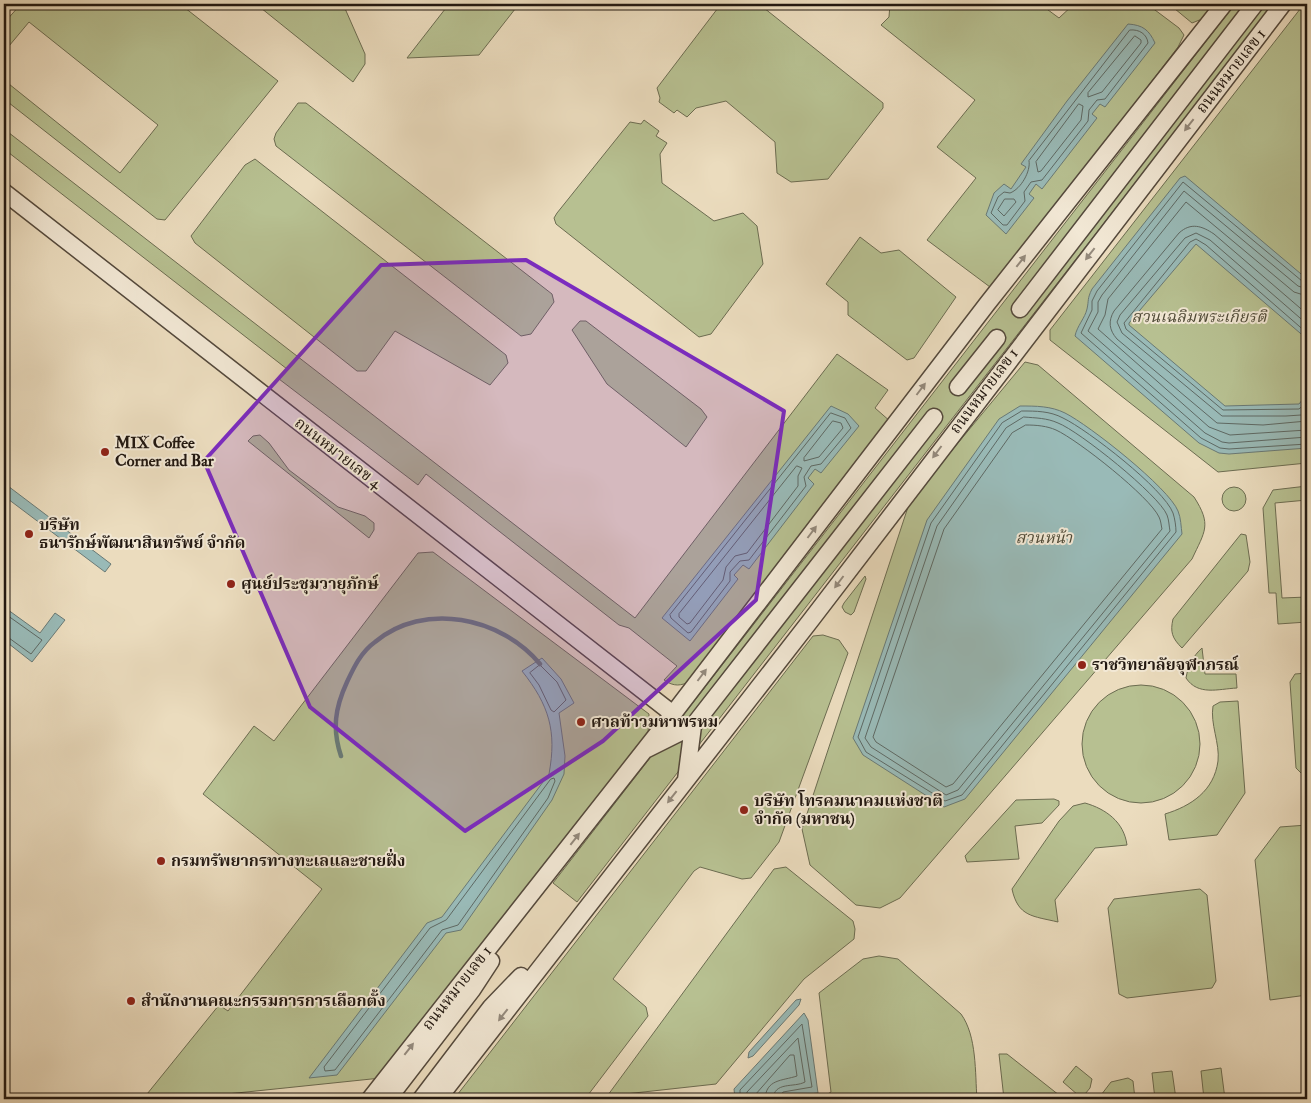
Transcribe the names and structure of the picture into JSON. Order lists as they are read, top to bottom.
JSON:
{
  "streets": {
    "street": ["ถนนหมายเลข 1", "ถนนหมายเลข 4"]
  },
  "crossings": [
    ["ถนนหมายเลข 1", "ถนนหมายเลข 4"]
  ],
  "parks": ["สวนเฉลิมพระเกียรติ", "สวนหน้า"],
  "places": [
    "MIX Coffee Corner and Bar",
    "บริษัท ธนารักษ์พัฒนาสินทรัพย์ จำกัด",
    "ศูนย์ประชุมวายุภักษ์",
    "ราชวิทยาลัยจุฬาภรณ์",
    "ศาลท้าวมหาพรหม",
    "บริษัท โทรคมนาคมแห่งชาติ จำกัด (มหาชน)",
    "กรมทรัพยากรทางทะเลและชายฝั่ง",
    "สำนักงานคณะกรรมการการเลือกตั้ง"
  ]
}
